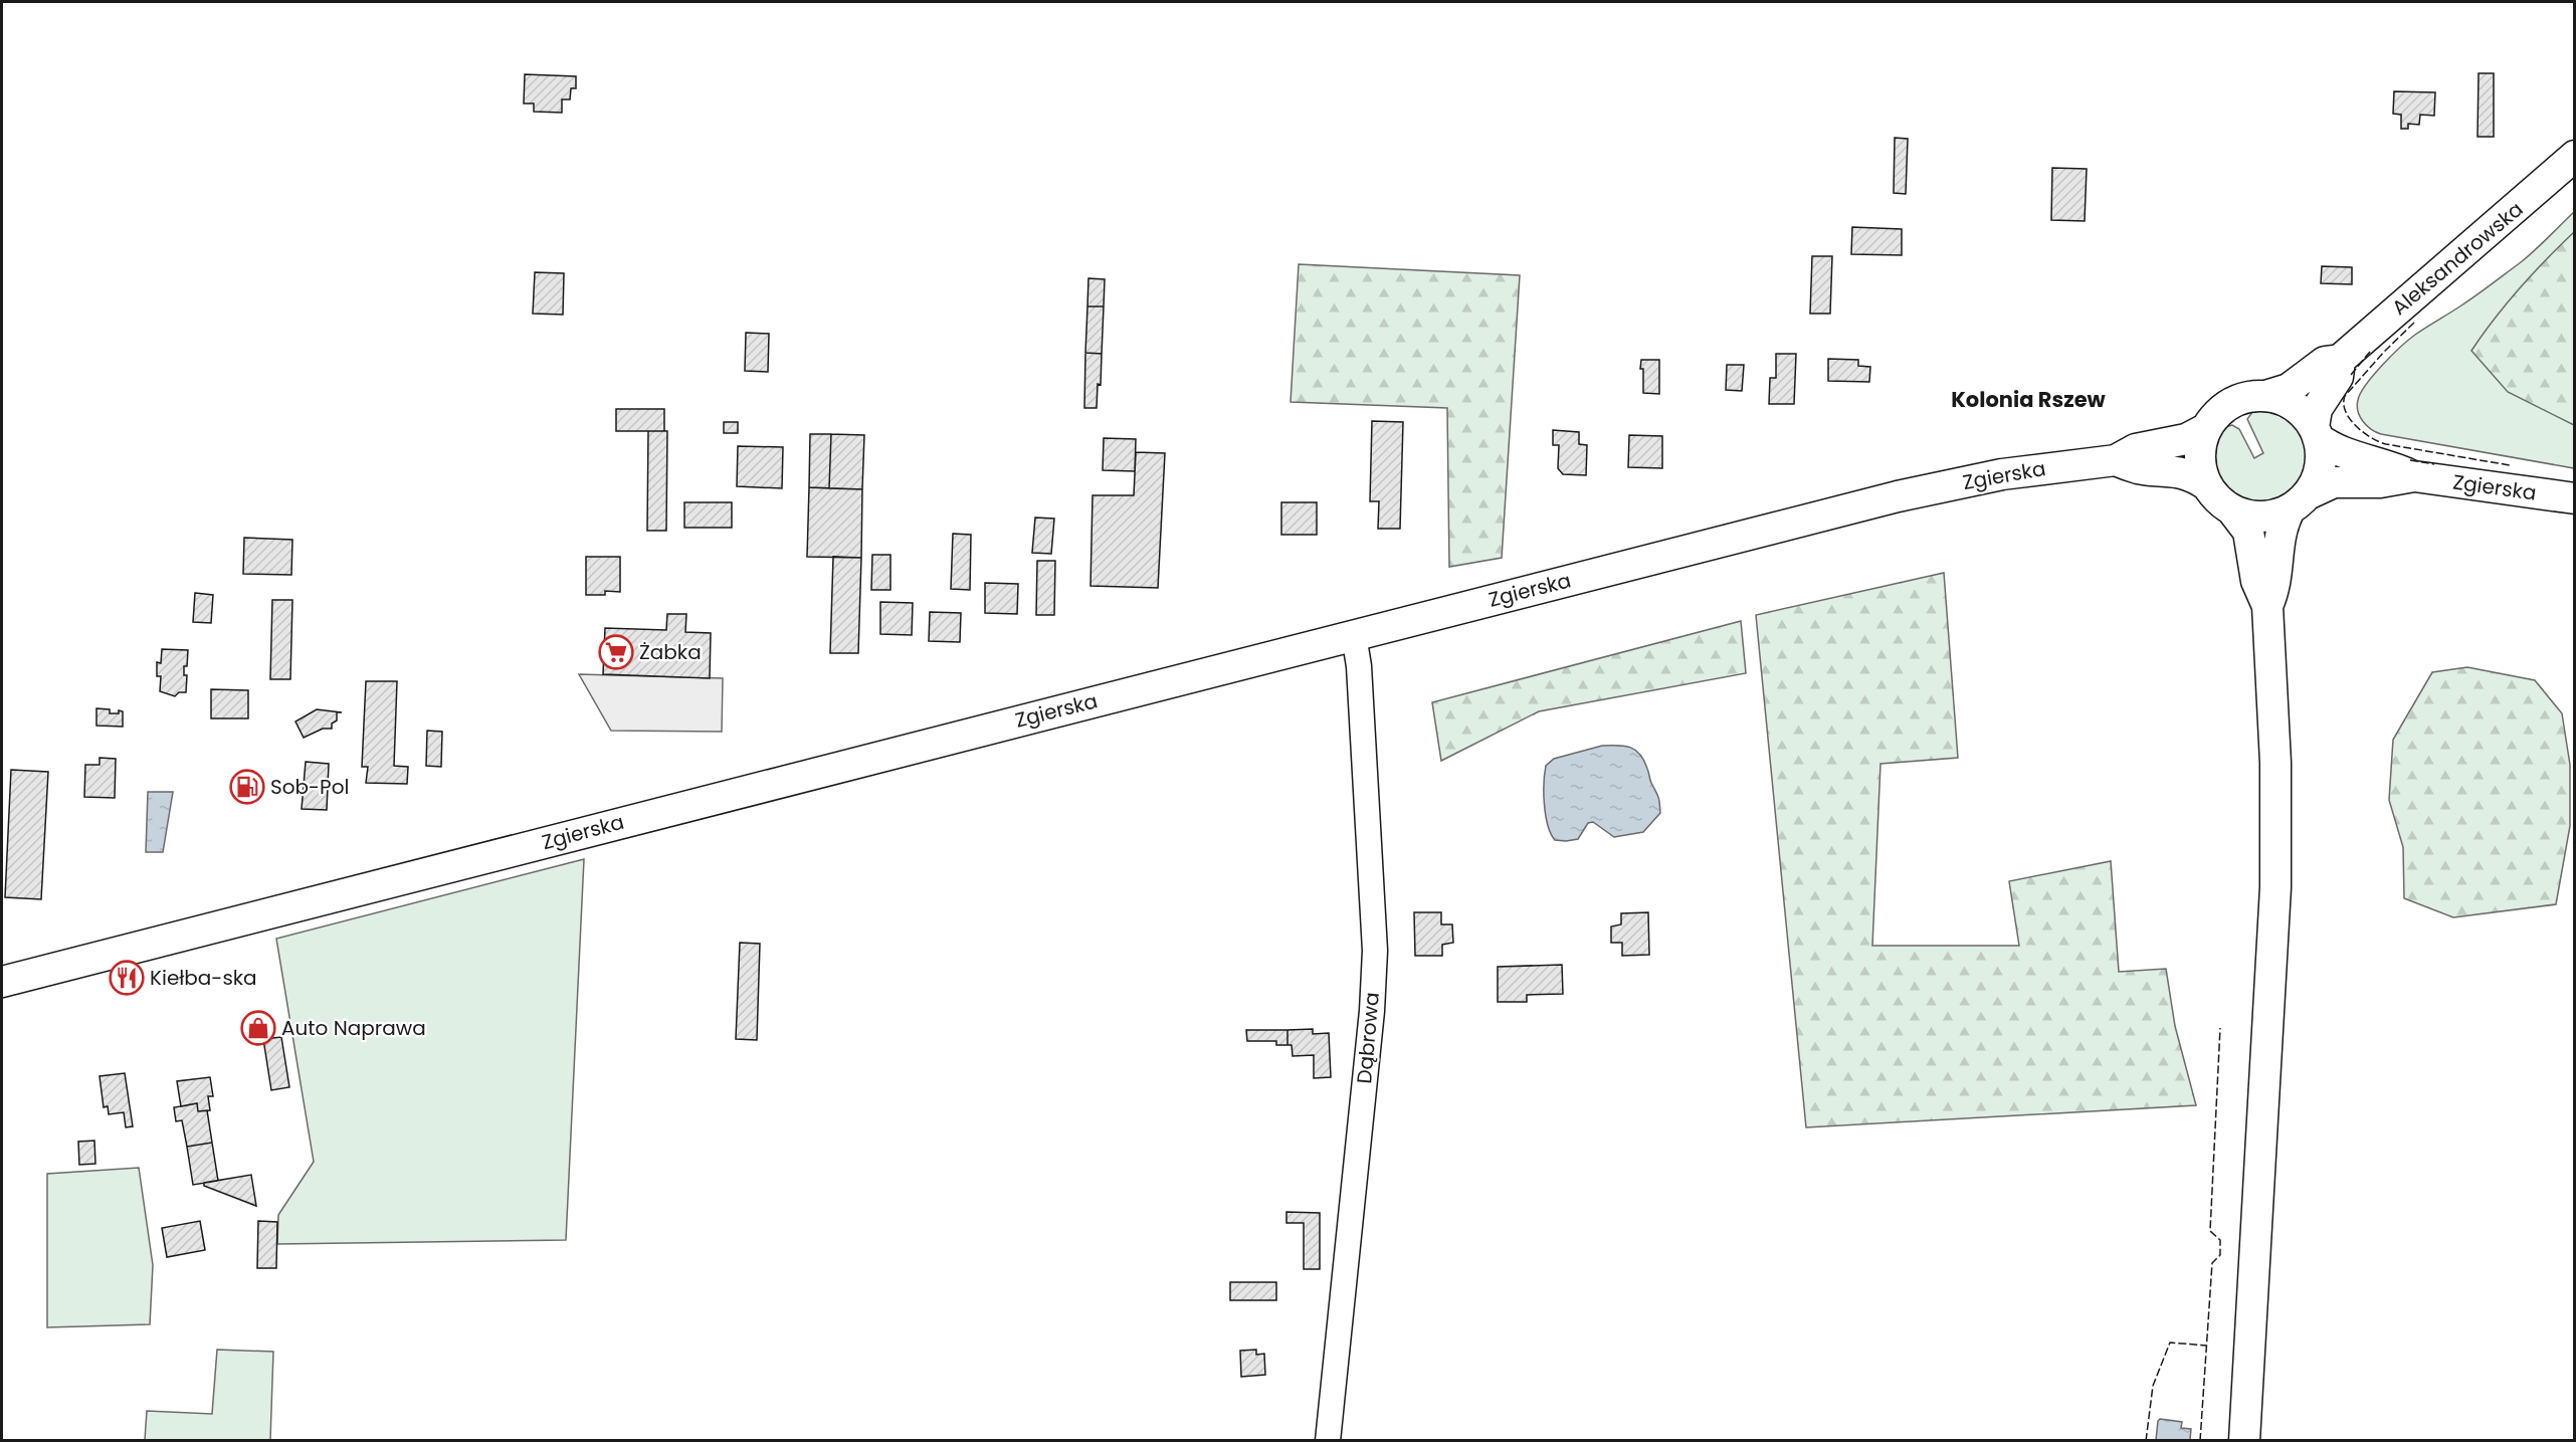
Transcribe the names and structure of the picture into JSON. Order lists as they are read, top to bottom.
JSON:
{
  "streets": {
    "main road": ["Aleksandrowska", "Zgierska"],
    "street": ["Dąbrowa"]
  },
  "crossings": [
    ["Aleksandrowska", "Zgierska"],
    ["Zgierska", "Dąbrowa"]
  ],
  "districts": ["Kolonia Rszew"],
  "places": {
    "supermarket": ["Żabka"],
    "fuel station": ["Sob-Pol"],
    "restaurant": ["Kiełba-ska"],
    "shop": ["Auto Naprawa"]
  }
}
